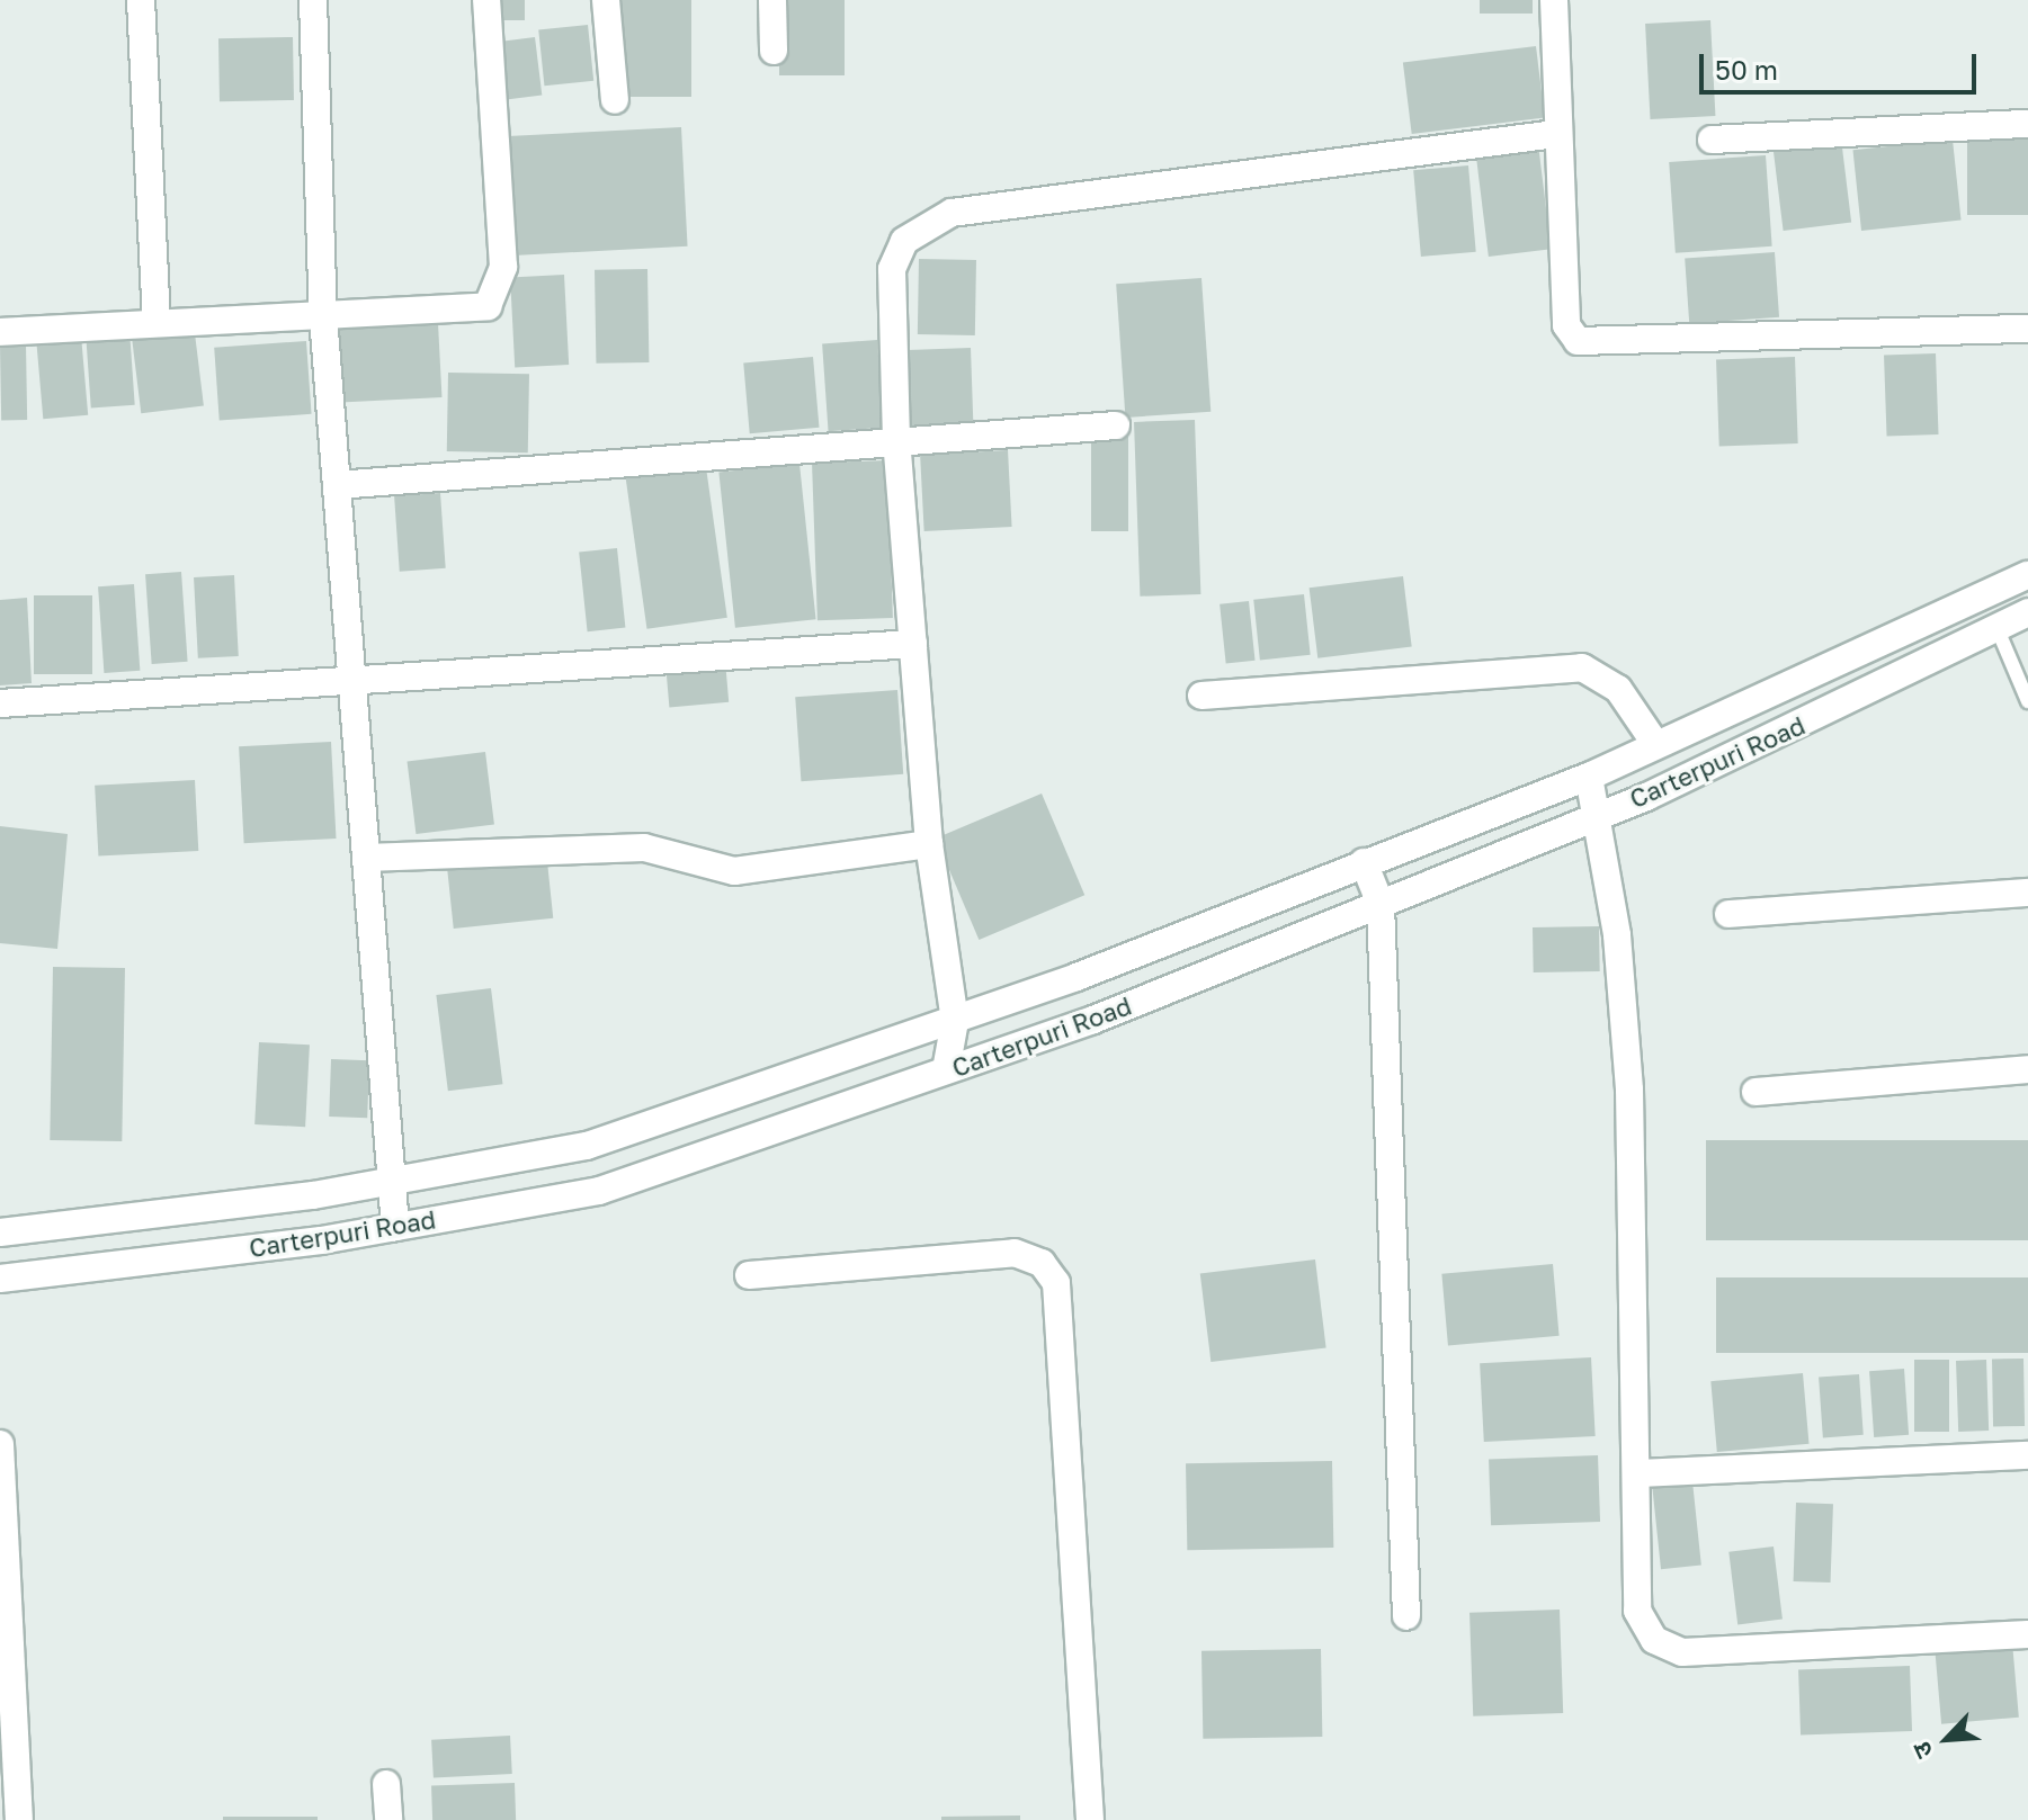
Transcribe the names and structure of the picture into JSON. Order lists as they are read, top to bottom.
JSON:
{
  "streets": {
    "street": ["Carterpuri Road"]
  },
  "scale_bar": "50 m",
  "north": "bottom left"
}
